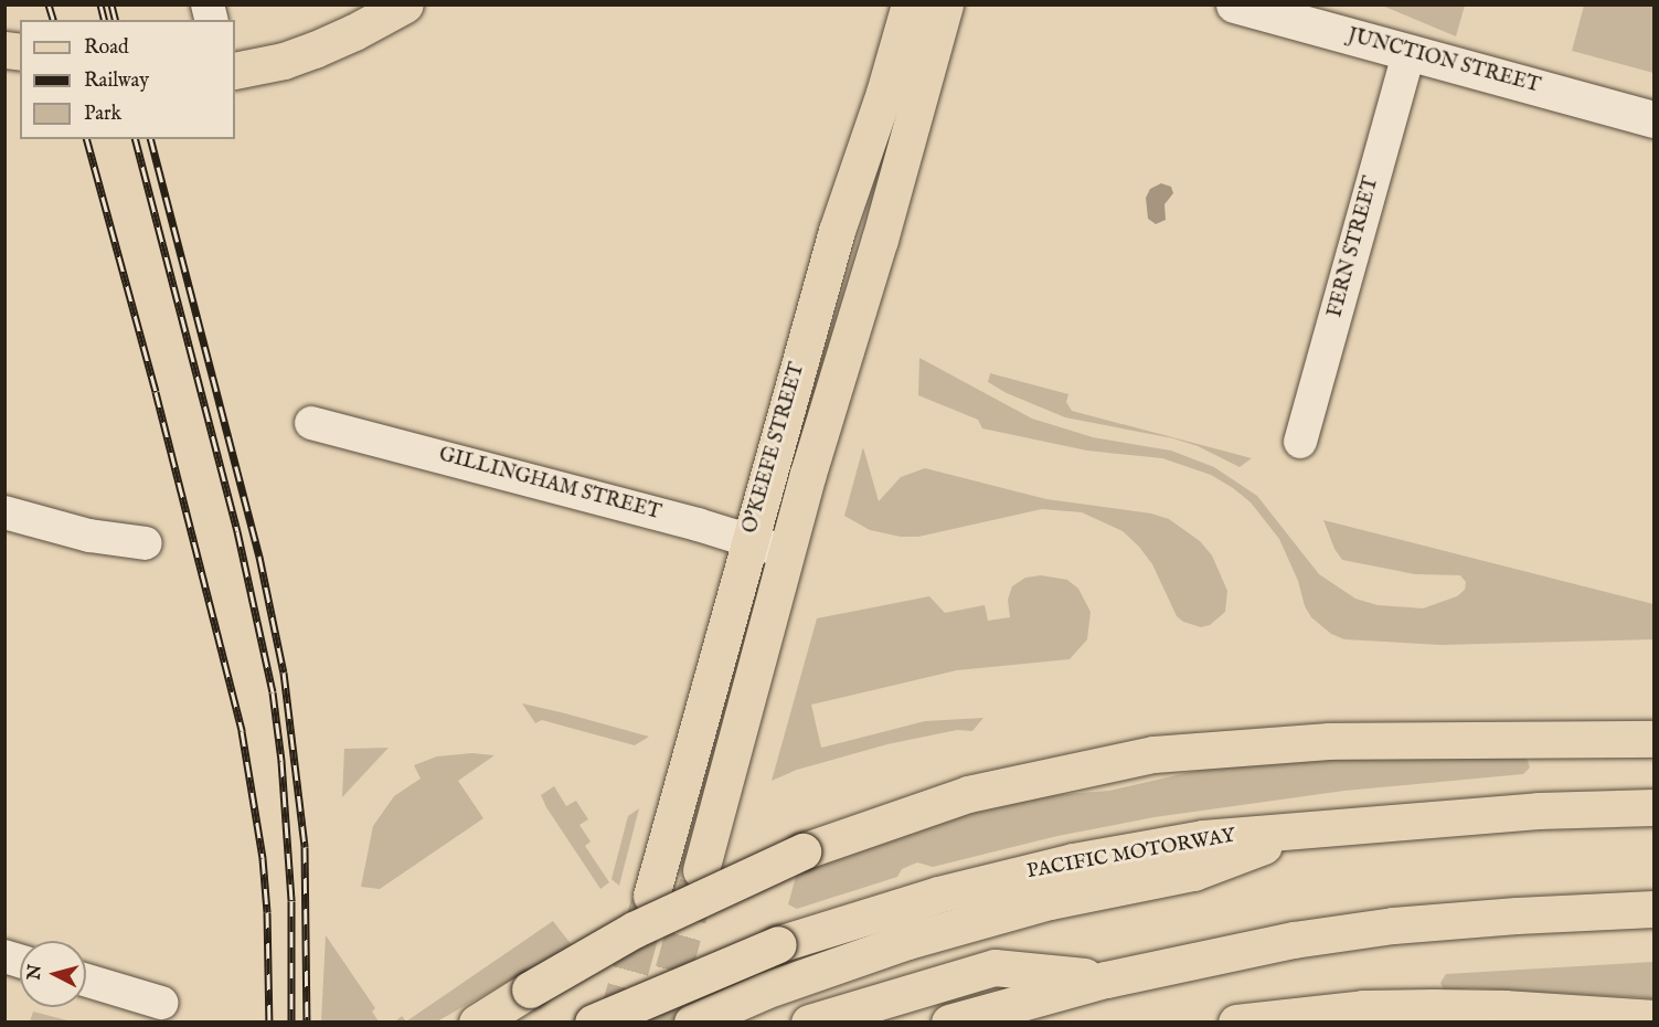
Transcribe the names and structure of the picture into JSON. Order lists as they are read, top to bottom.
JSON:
{
  "streets": {
    "main road": ["O'KEEFE STREET", "PACIFIC MOTORWAY"],
    "street": ["JUNCTION STREET", "FERN STREET", "GILLINGHAM STREET"]
  },
  "crossings": [
    ["JUNCTION STREET", "FERN STREET"],
    ["O'KEEFE STREET", "GILLINGHAM STREET"]
  ],
  "legend": ["Road", "Railway", "Park"],
  "north": "left"
}
